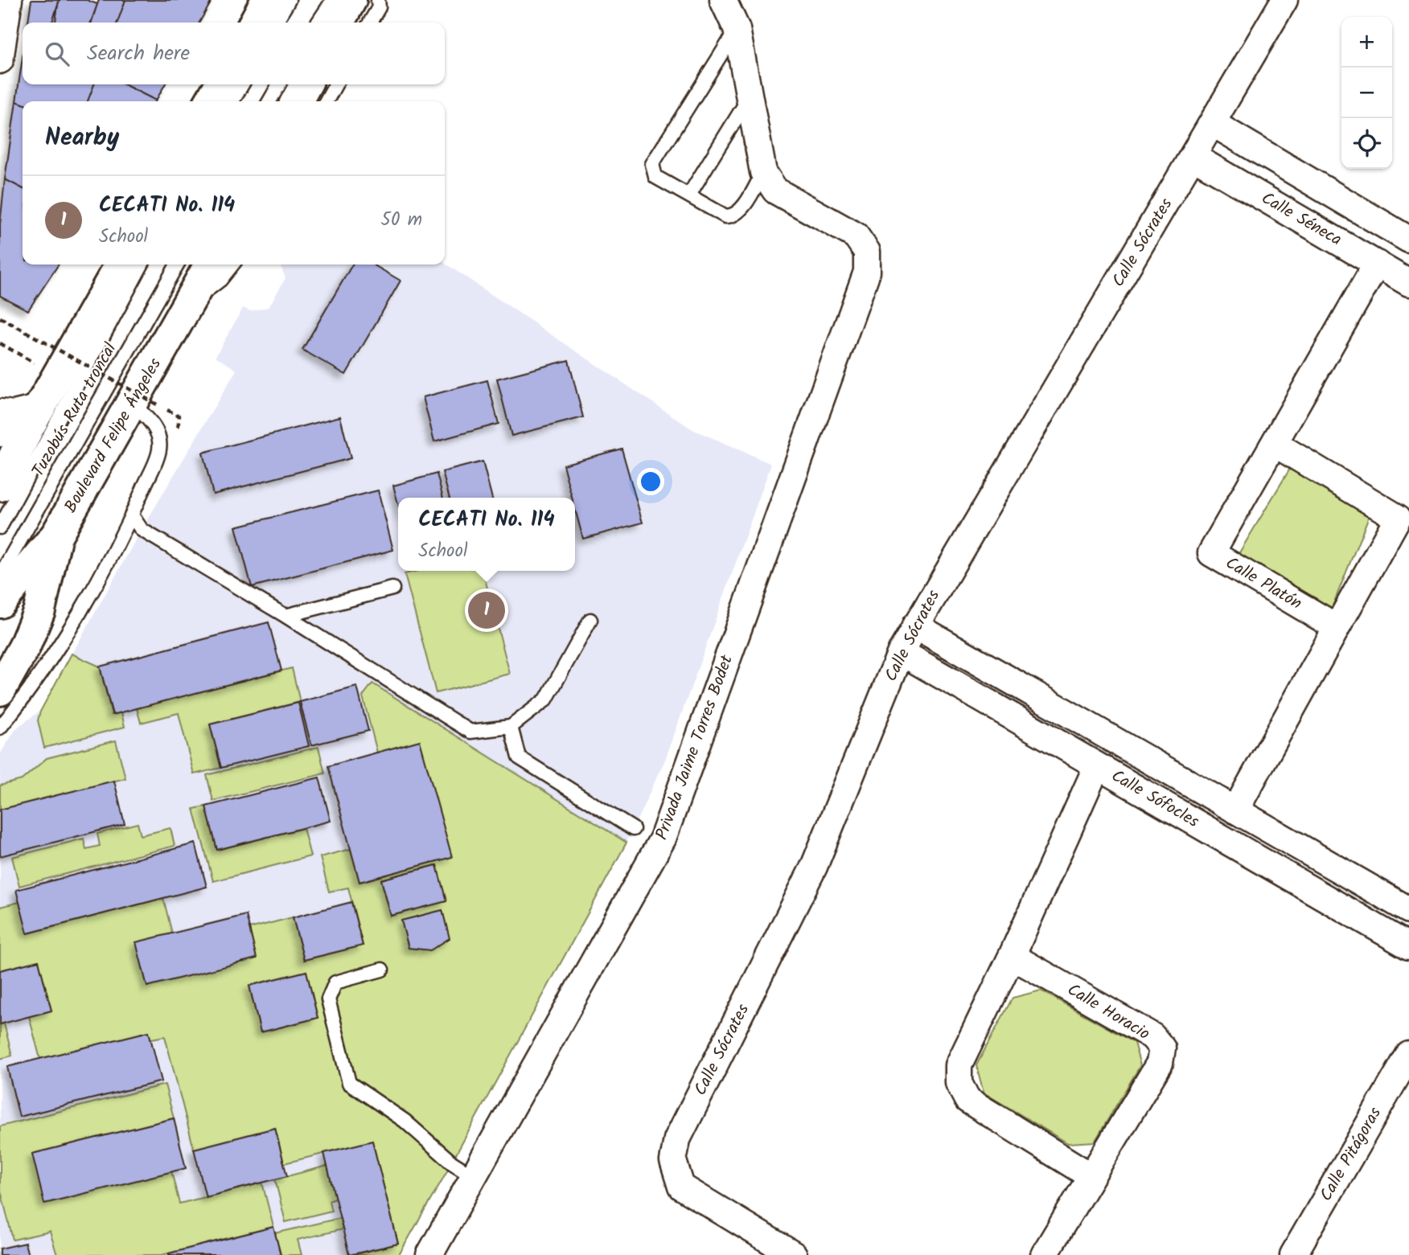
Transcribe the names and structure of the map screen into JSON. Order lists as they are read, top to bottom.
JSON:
{
  "streets": {
    "main road": ["Boulevard Felipe Ángeles"],
    "street": [
      "Calle Séneca",
      "Calle Sócrates",
      "Calle Platón",
      "Privada Jaime Torres Bodet",
      "Calle Sófocles",
      "Calle Horacio",
      "Calle Pitágoras"
    ],
    "lane": ["Tuzobús Ruta troncal"]
  },
  "crossings": [
    ["Calle Séneca", "Calle Sócrates"],
    ["Calle Séneca", "Calle Platón"],
    ["Calle Sócrates", "Calle Sófocles"],
    ["Tuzobús Ruta troncal", "Boulevard Felipe Ángeles"]
  ],
  "page": {
    "map_buttons": ["+", "−"],
    "search": "Search here",
    "heading": "Nearby",
    "list": [
      {
        "mark": "1",
        "name": "CECATI No. 114",
        "note": "School",
        "value": "50 m"
      }
    ],
    "popup": ["CECATI No. 114", "School"],
    "pins": "1"
  }
}
